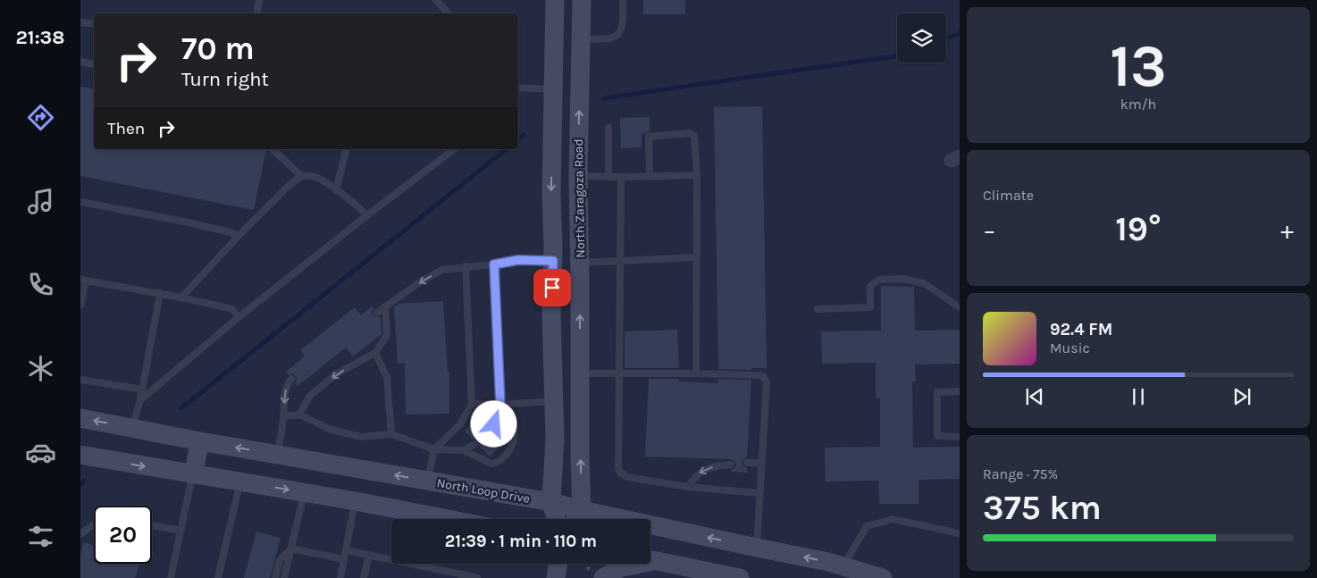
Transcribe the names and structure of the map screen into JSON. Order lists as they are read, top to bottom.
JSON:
{
  "streets": {
    "main road": ["North Zaragoza Road", "North Loop Drive"]
  },
  "crossings": [
    ["North Zaragoza Road", "North Loop Drive"]
  ],
  "page": {
    "tabs": "21:38",
    "tile": [
      ["13", "km/h"],
      "Climate",
      ["Range · 75%", "375 km"]
    ],
    "turn": ["70 m", "Turn right"],
    "then": "Then",
    "heat": ["−", "19°", "+"],
    "song": ["92.4 FM", "Music"],
    "limit": "20",
    "trip": "21:39 · 1 min · 110 m"
  }
}
